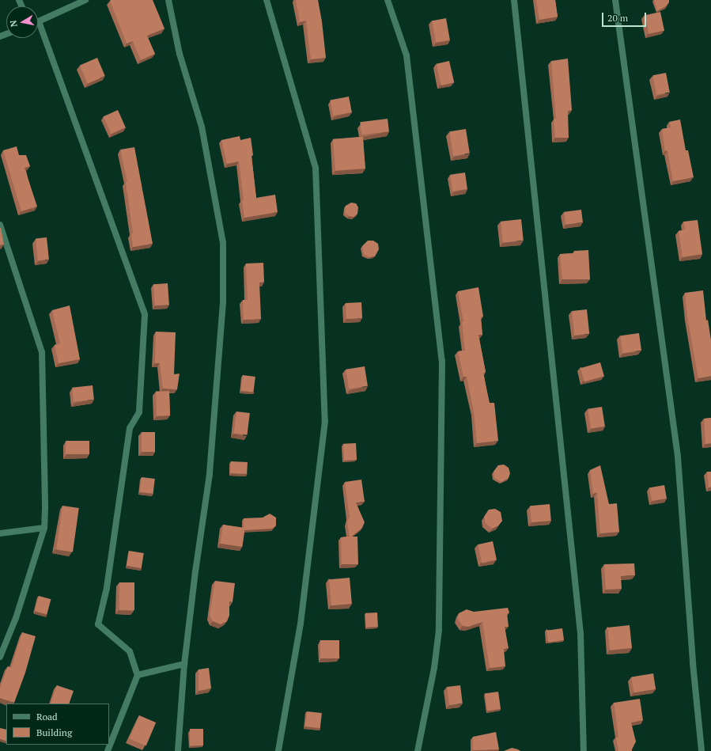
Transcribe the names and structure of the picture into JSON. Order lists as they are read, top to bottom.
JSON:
{
  "legend": ["Road", "Building"],
  "scale_bar": "20 m",
  "north": "left"
}
